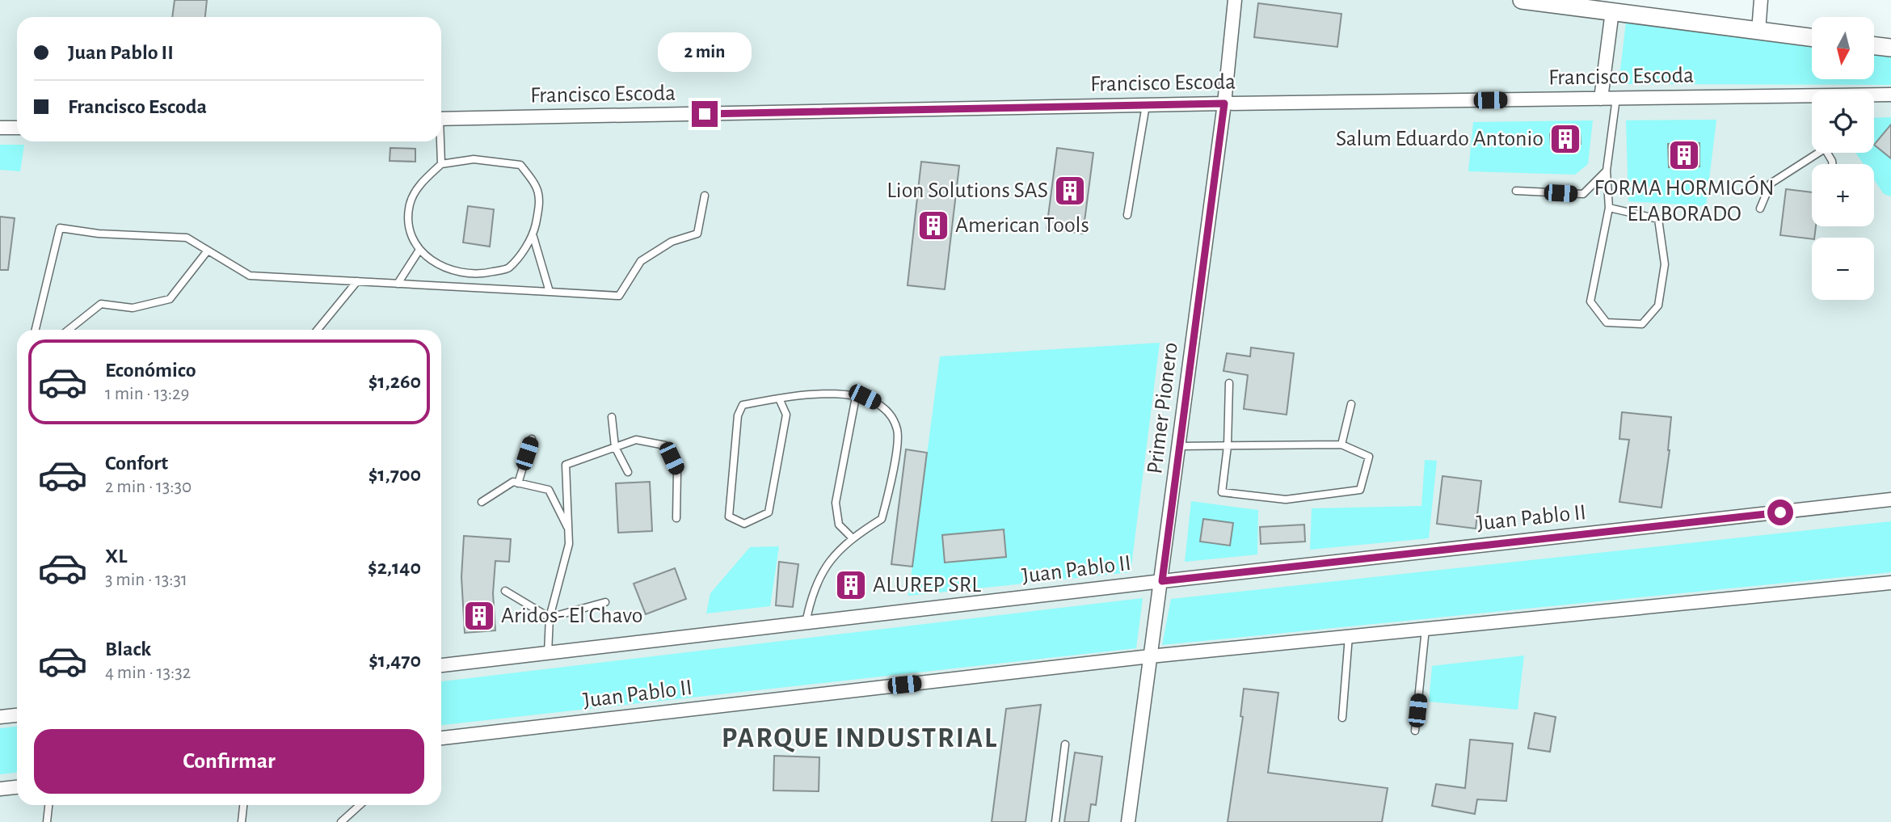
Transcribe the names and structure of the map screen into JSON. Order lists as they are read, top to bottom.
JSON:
{
  "streets": {
    "street": ["Francisco Escoda", "Primer Pionero", "Juan Pablo II"]
  },
  "crossings": [
    ["Francisco Escoda", "Primer Pionero"],
    ["Primer Pionero", "Juan Pablo II"]
  ],
  "districts": ["PARQUE INDUSTRIAL"],
  "places": {
    "building": [
      "Salum Eduardo Antonio",
      "FORMA HORMIGÓN ELABORADO",
      "Lion Solutions SAS",
      "American Tools",
      "ALUREP SRL",
      "Aridos- El Chavo"
    ]
  },
  "north": "bottom",
  "page": {
    "map_buttons": ["+", "−"],
    "banner": ["Juan Pablo II", "Francisco Escoda"],
    "bubble": "2 min",
    "list": [
      {
        "name": "Económico",
        "note": "1 min · 13:29",
        "value": "$1,260"
      },
      {
        "name": "Confort",
        "note": "2 min · 13:30",
        "value": "$1,700"
      },
      {
        "name": "XL",
        "note": "3 min · 13:31",
        "value": "$2,140"
      },
      {
        "name": "Black",
        "note": "4 min · 13:32",
        "value": "$1,470"
      }
    ],
    "buttons": "Confirmar"
  }
}
